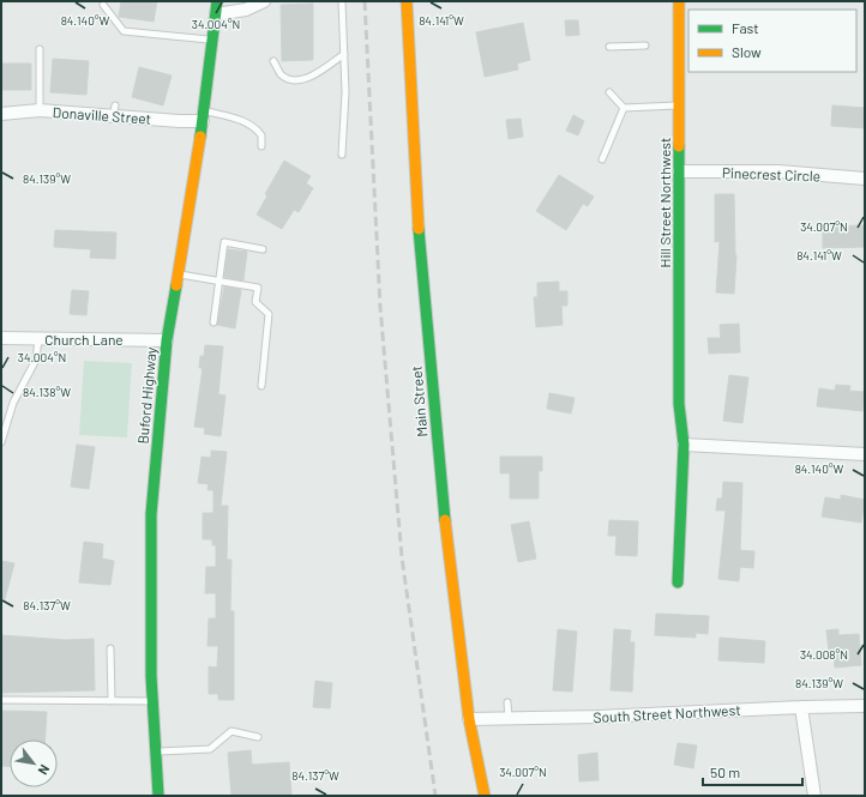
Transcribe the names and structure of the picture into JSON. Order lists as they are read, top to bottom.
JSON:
{
  "streets": {
    "street": [
      "Donaville Street",
      "Pinecrest Circle",
      "Hill Street Northwest",
      "Church Lane",
      "Buford Highway",
      "Main Street",
      "South Street Northwest"
    ]
  },
  "crossings": [
    ["Donaville Street", "Buford Highway"],
    ["Pinecrest Circle", "Hill Street Northwest"],
    ["Church Lane", "Buford Highway"],
    ["Main Street", "South Street Northwest"]
  ],
  "legend": ["Fast", "Slow"],
  "scale_bar": "50 m",
  "north": "bottom right",
  "coordinates": [
    "84.140°W",
    "84.141°W",
    "34.004°N",
    "84.139°W",
    "34.007°N",
    "84.138°W",
    "84.137°W",
    "34.008°N"
  ]
}
